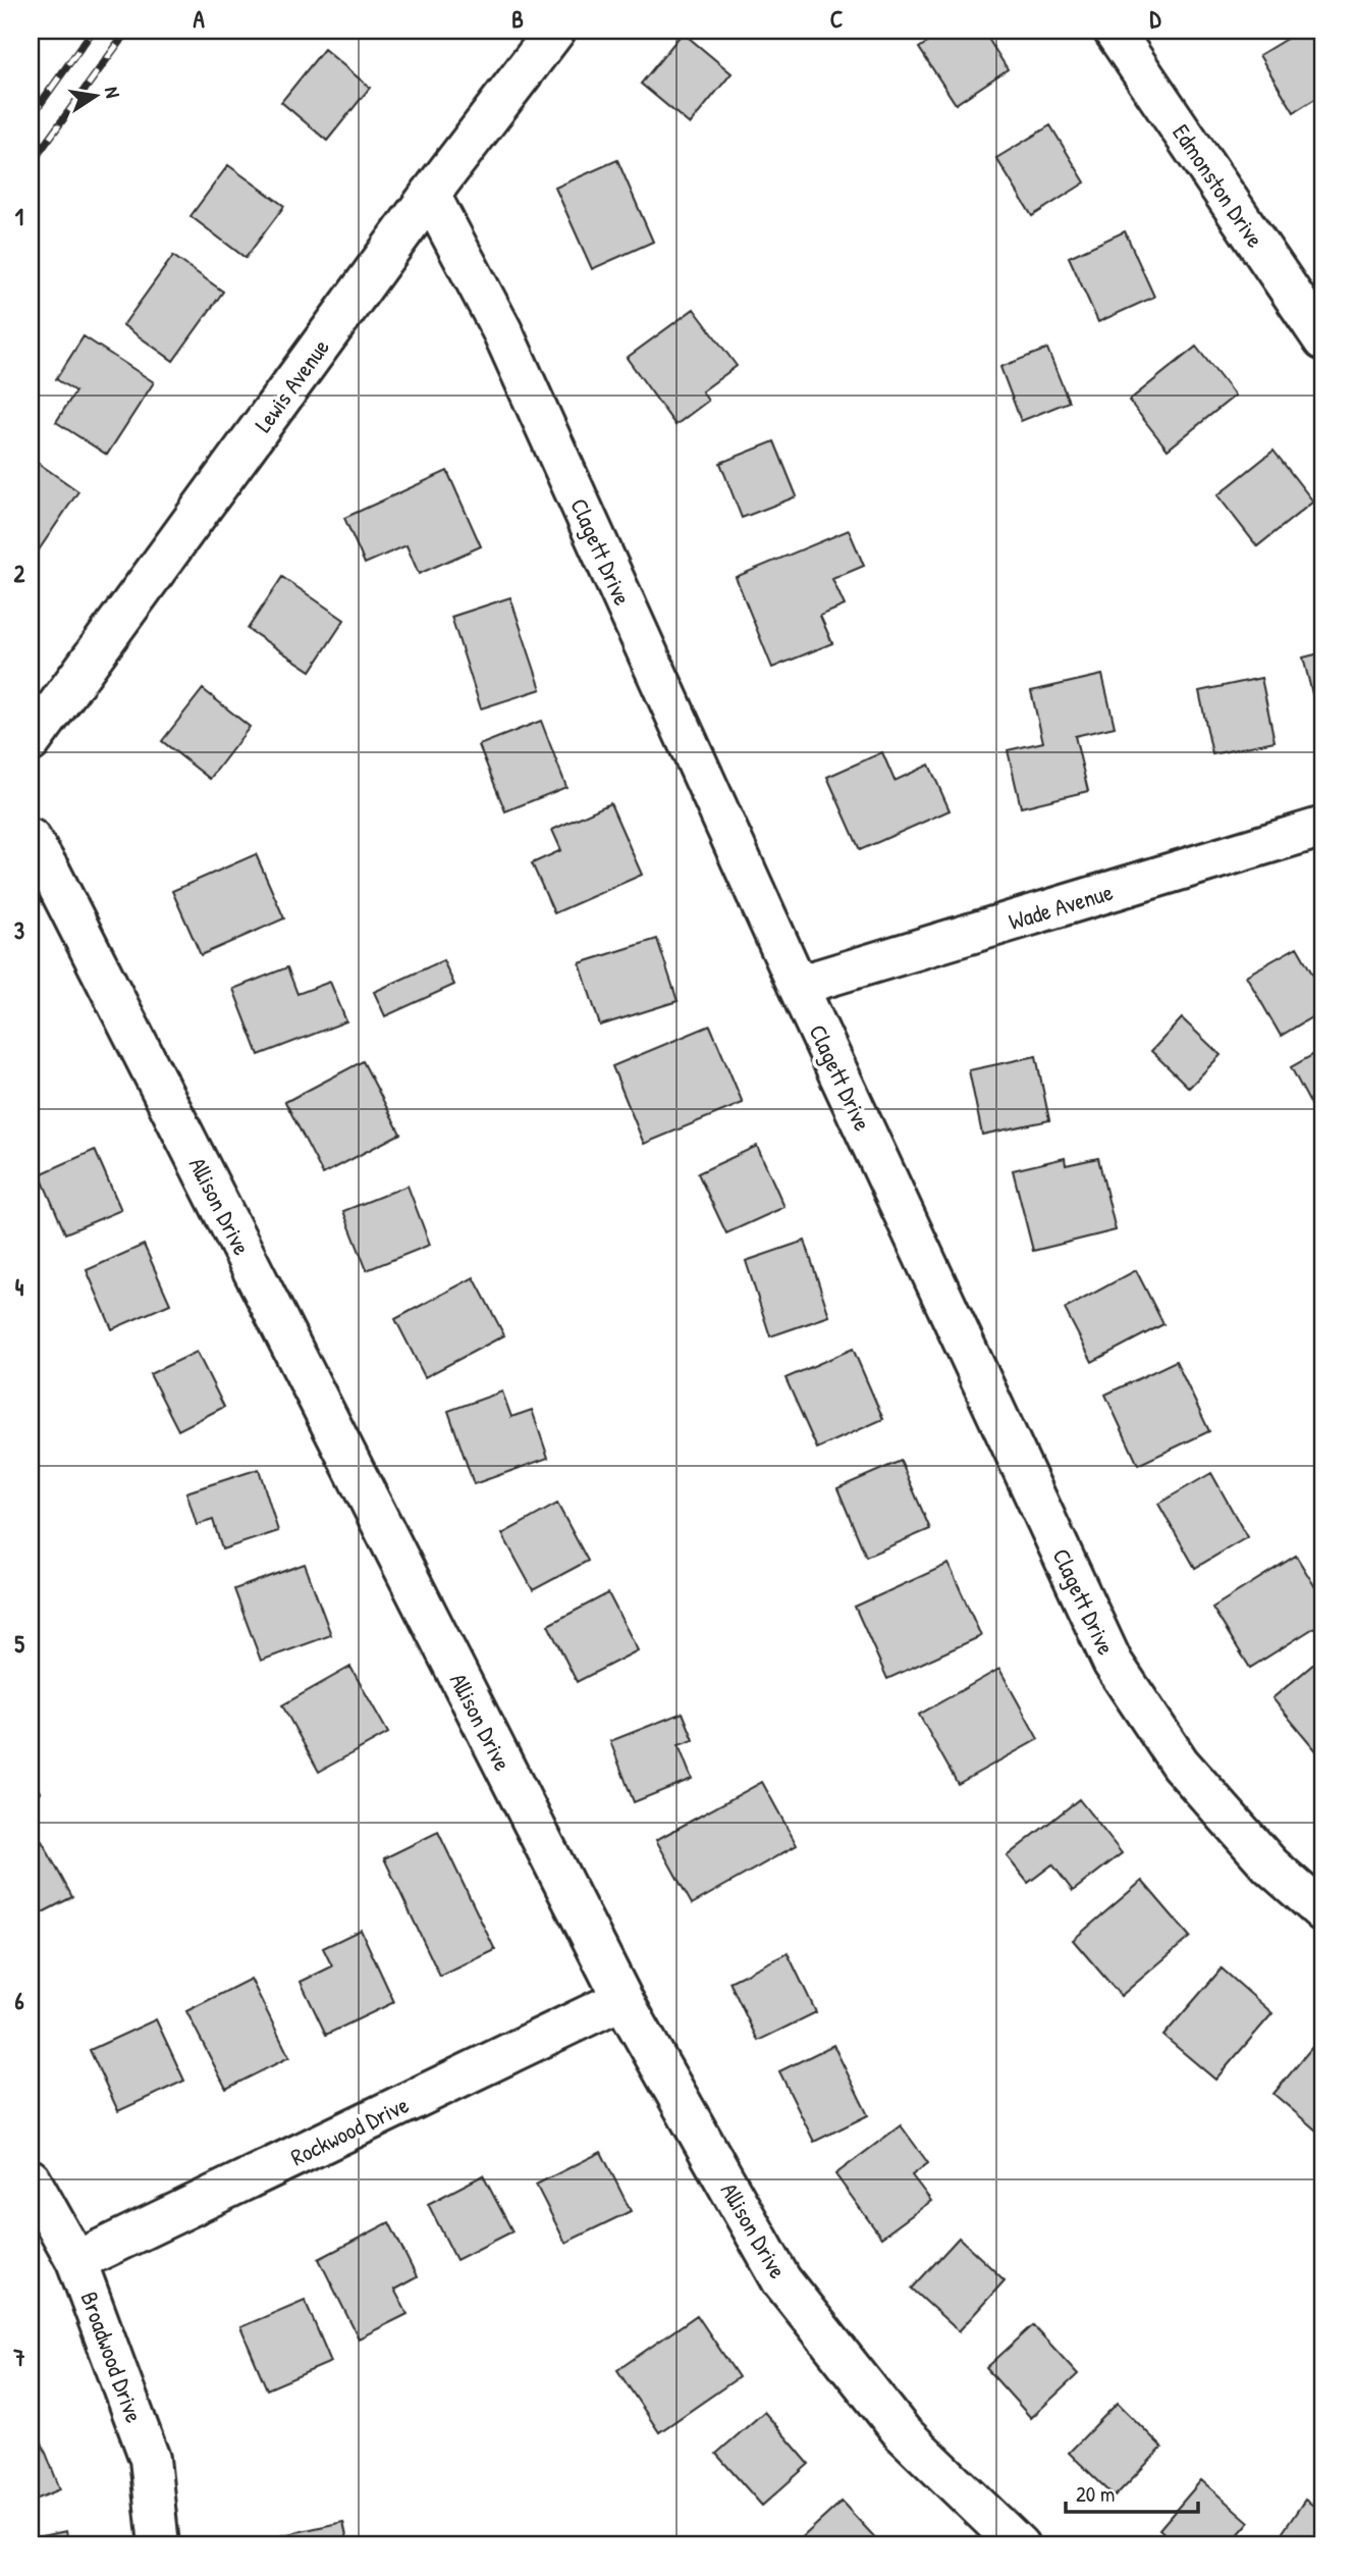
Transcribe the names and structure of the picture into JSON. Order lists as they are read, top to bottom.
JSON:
{
  "streets": {
    "street": [
      "Edmonston Drive",
      "Lewis Avenue",
      "Clagett Drive",
      "Wade Avenue",
      "Allison Drive",
      "Rockwood Drive",
      "Broadwood Drive"
    ]
  },
  "crossings": [
    ["Lewis Avenue", "Clagett Drive"],
    ["Clagett Drive", "Wade Avenue"],
    ["Allison Drive", "Rockwood Drive"],
    ["Rockwood Drive", "Broadwood Drive"]
  ],
  "scale_bar": "20 m",
  "north": "right",
  "grid": {
    "columns": [
      "A",
      "B",
      "C",
      "D"
    ],
    "rows": [
      "1",
      "2",
      "3",
      "4",
      "5",
      "6",
      "7"
    ]
  }
}
